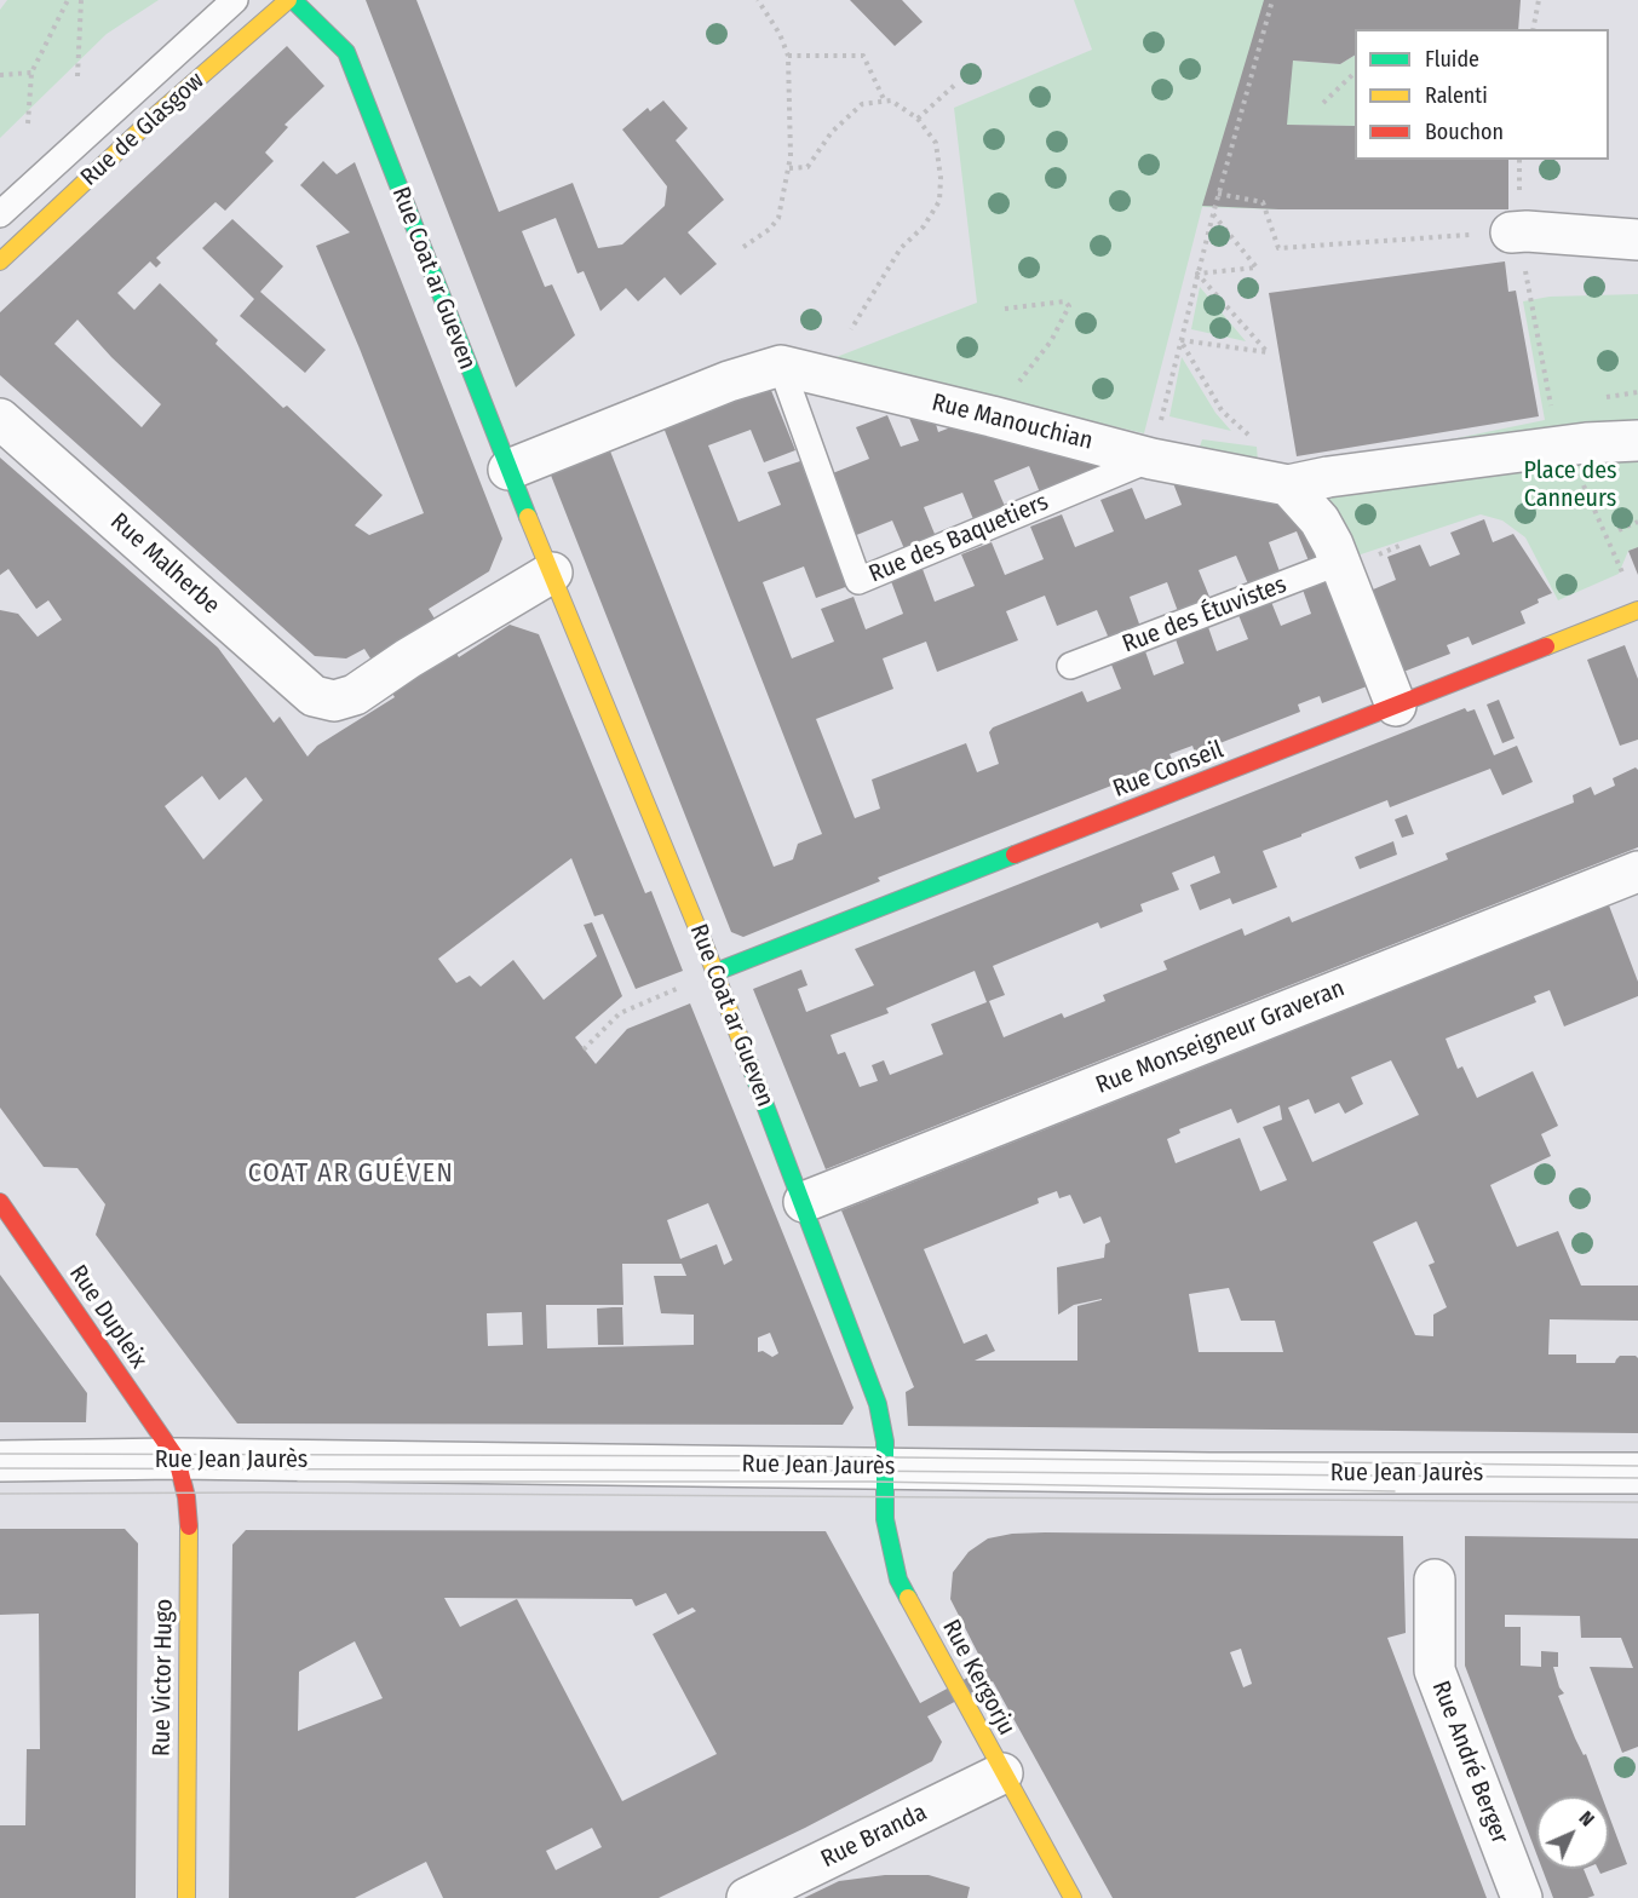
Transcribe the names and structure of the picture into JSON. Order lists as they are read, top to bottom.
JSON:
{
  "streets": {
    "street": [
      "Rue de Glasgow",
      "Rue Coat ar Gueven",
      "Rue Manouchian",
      "Rue Malherbe",
      "Rue Conseil",
      "Rue Monseigneur Graveran",
      "Rue Dupleix",
      "Rue Jean Jaurès",
      "Rue Victor Hugo",
      "Rue Kergorju",
      "Rue André Berger",
      "Rue Branda"
    ],
    "lane": ["Rue des Baquetiers", "Rue des Étuvistes"]
  },
  "crossings": [
    ["Rue de Glasgow", "Rue Coat ar Gueven"],
    ["Rue Coat ar Gueven", "Rue Malherbe"],
    ["Rue Coat ar Gueven", "Rue Conseil"],
    ["Rue Coat ar Gueven", "Rue Monseigneur Graveran"],
    ["Rue Coat ar Gueven", "Rue Jean Jaurès"],
    ["Rue Coat ar Gueven", "Rue Kergorju"],
    ["Rue Manouchian", "Rue des Baquetiers"],
    ["Rue Dupleix", "Rue Jean Jaurès"],
    ["Rue Dupleix", "Rue Victor Hugo"],
    ["Rue Jean Jaurès", "Rue Victor Hugo"],
    ["Rue Jean Jaurès", "Rue Kergorju"],
    ["Rue Kergorju", "Rue Branda"]
  ],
  "districts": ["COAT AR GUÉVEN"],
  "parks": ["Place des Canneurs"],
  "legend": ["Fluide", "Ralenti", "Bouchon"],
  "north": "top right"
}
